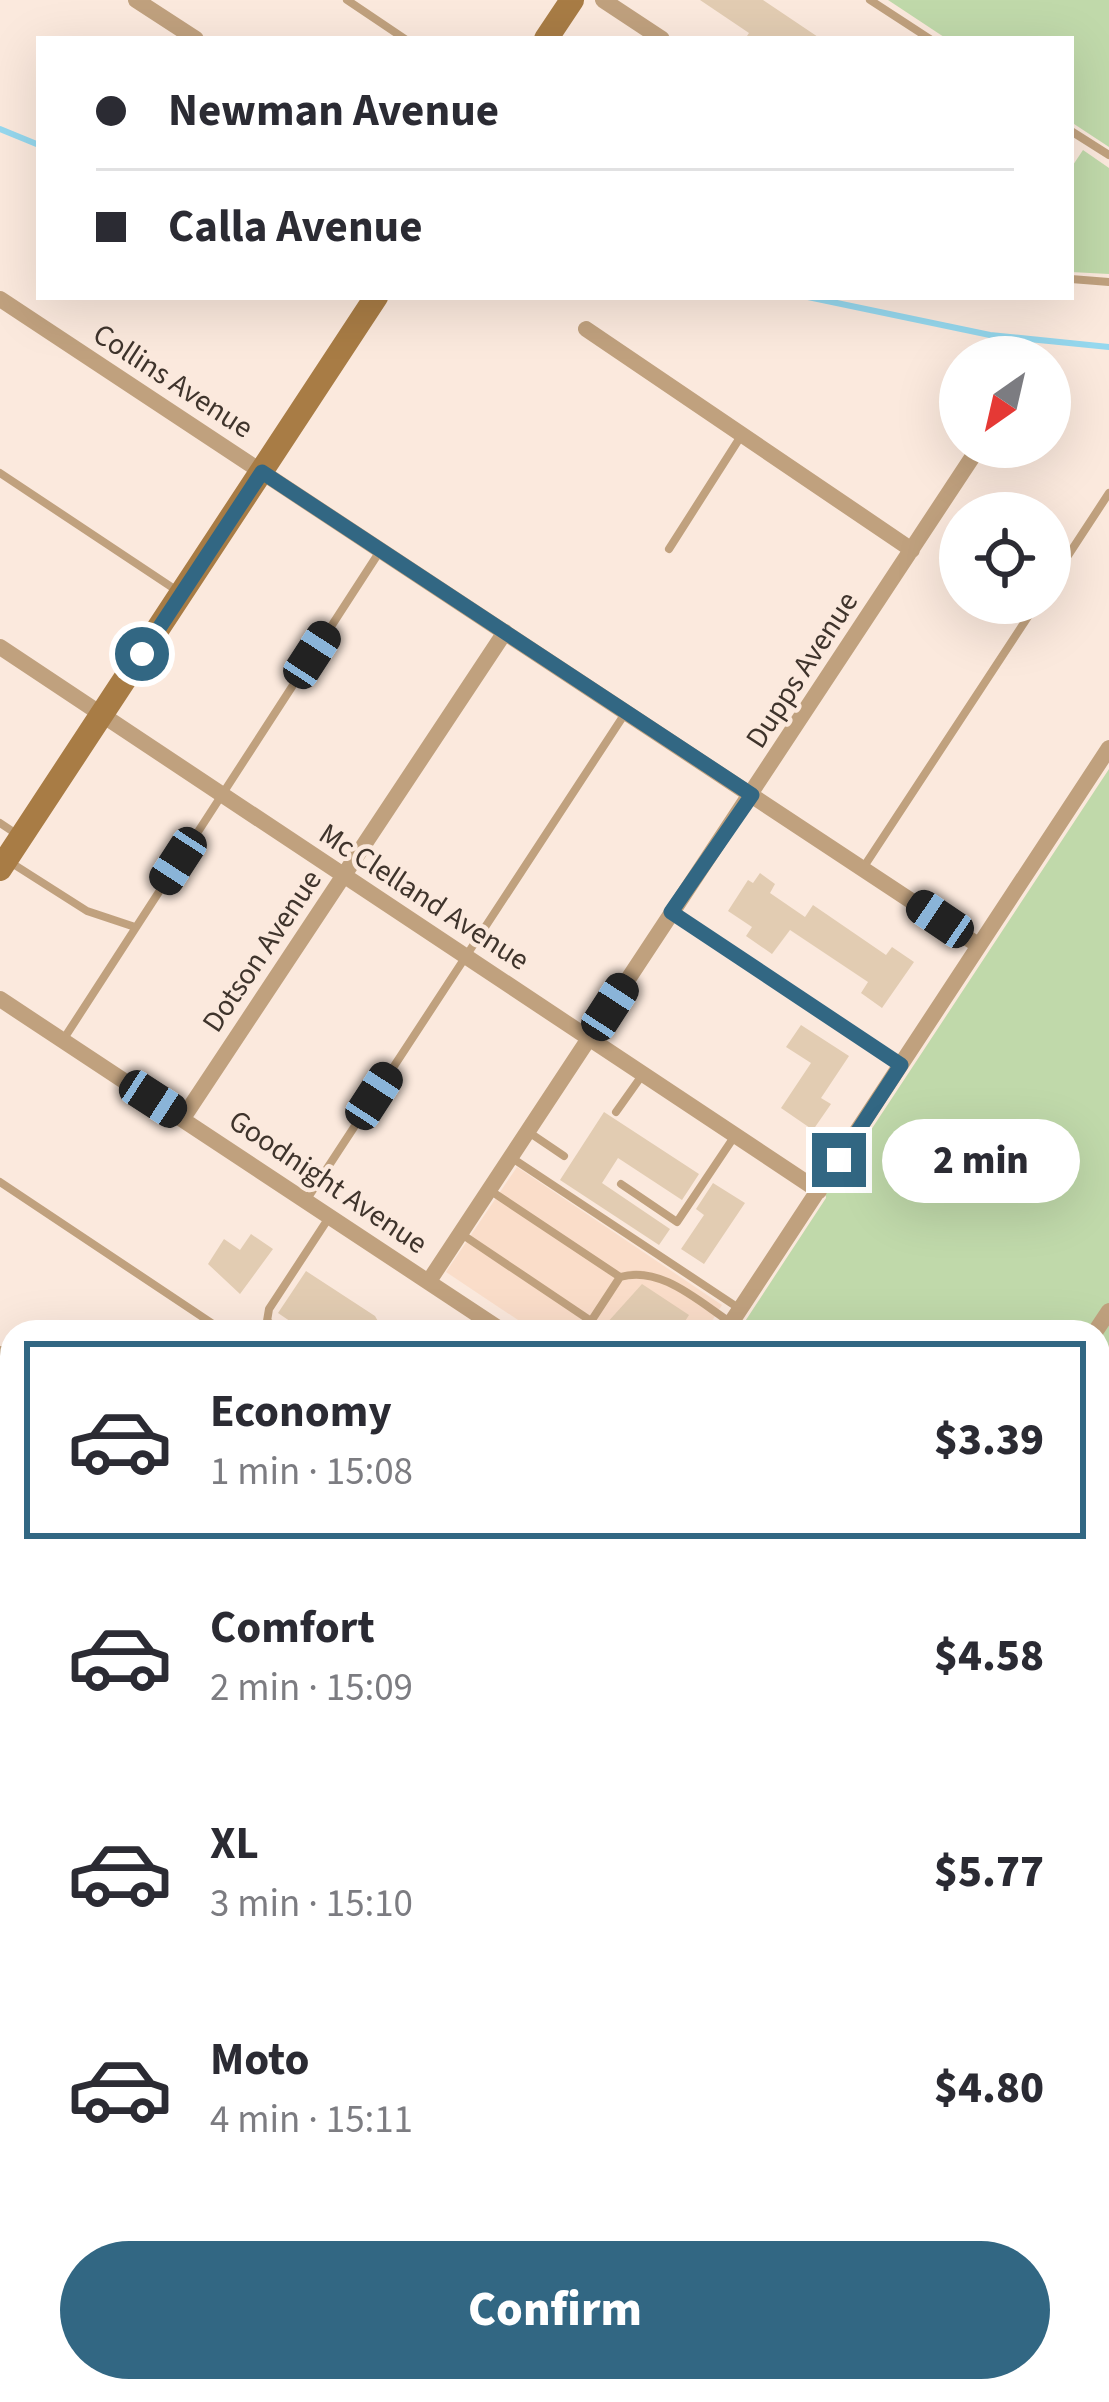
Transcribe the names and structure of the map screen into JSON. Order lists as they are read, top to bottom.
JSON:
{
  "streets": {
    "street": [
      "Collins Avenue",
      "Dupps Avenue",
      "Mc Clelland Avenue",
      "Dotson Avenue",
      "Goodnight Avenue"
    ]
  },
  "crossings": [
    ["Collins Avenue", "Dupps Avenue"],
    ["Collins Avenue", "Dotson Avenue"],
    ["Dupps Avenue", "Mc Clelland Avenue"],
    ["Dupps Avenue", "Goodnight Avenue"],
    ["Mc Clelland Avenue", "Dotson Avenue"],
    ["Dotson Avenue", "Goodnight Avenue"]
  ],
  "north": "bottom left",
  "page": {
    "banner": ["Newman Avenue", "Calla Avenue"],
    "bubble": "2 min",
    "list": [
      {
        "name": "Economy",
        "note": "1 min · 15:08",
        "value": "$3.39"
      },
      {
        "name": "Comfort",
        "note": "2 min · 15:09",
        "value": "$4.58"
      },
      {
        "name": "XL",
        "note": "3 min · 15:10",
        "value": "$5.77"
      },
      {
        "name": "Moto",
        "note": "4 min · 15:11",
        "value": "$4.80"
      }
    ],
    "buttons": "Confirm"
  }
}
